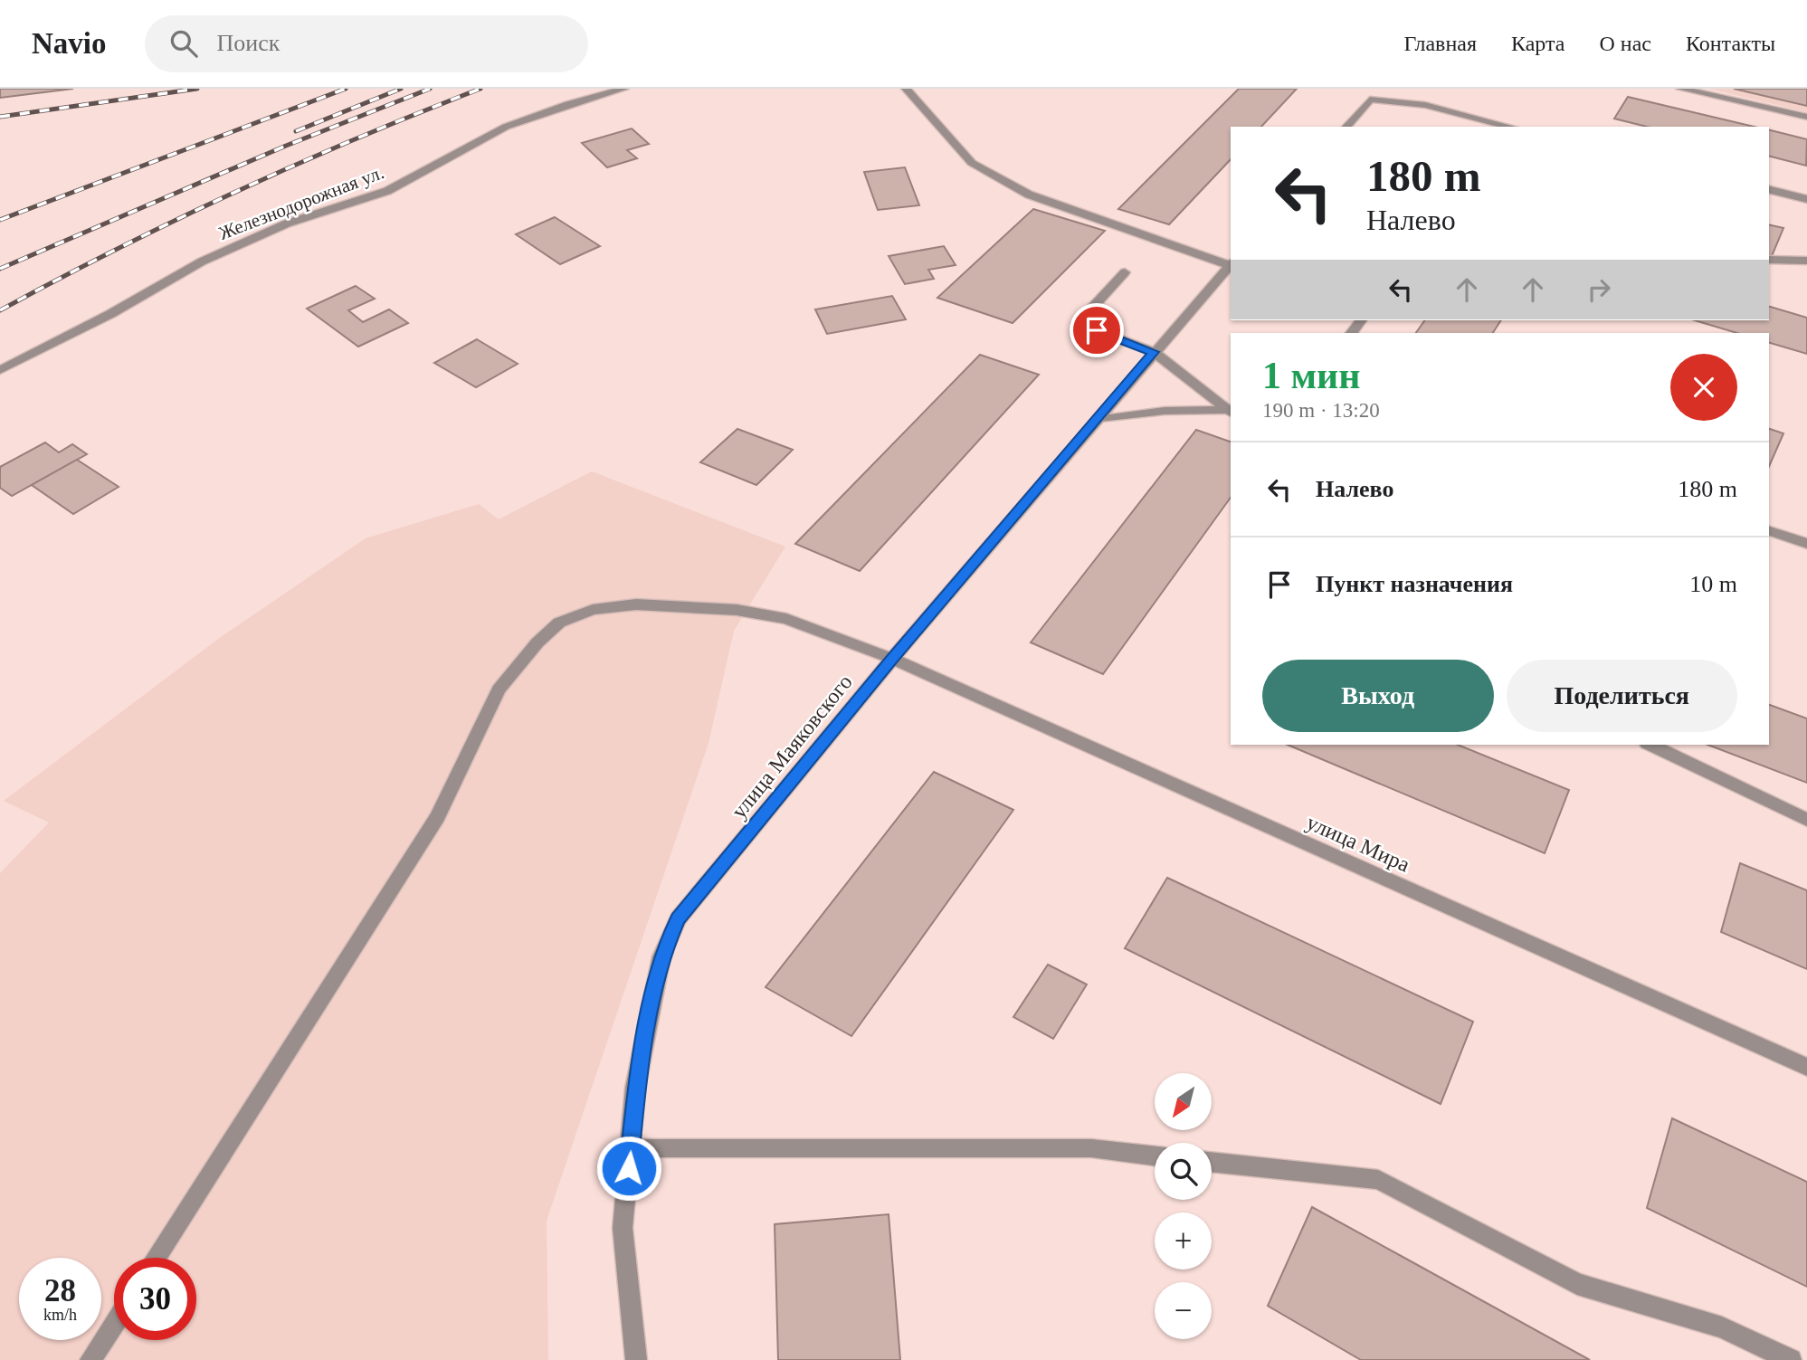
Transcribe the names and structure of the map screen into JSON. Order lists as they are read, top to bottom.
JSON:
{
  "streets": {
    "street": ["Железнодорожная ул.", "улица Маяковского", "улица Мира"]
  },
  "crossings": [
    ["улица Маяковского", "улица Мира"]
  ],
  "north": "bottom left",
  "page": {
    "header": "Navio",
    "search": "Поиск",
    "nav": [
      "Главная",
      "Карта",
      "О нас",
      "Контакты"
    ],
    "turn": ["180 m", "Налево"],
    "heading": ["1 мин", "190 m · 13:20"],
    "list": [
      {
        "name": "Налево",
        "value": "180 m"
      },
      {
        "name": "Пункт назначения",
        "value": "10 m"
      }
    ],
    "buttons": ["Выход", "Поделиться"],
    "map_buttons": ["+", "−"],
    "speed": "28 km/h",
    "limit": "30"
  }
}
